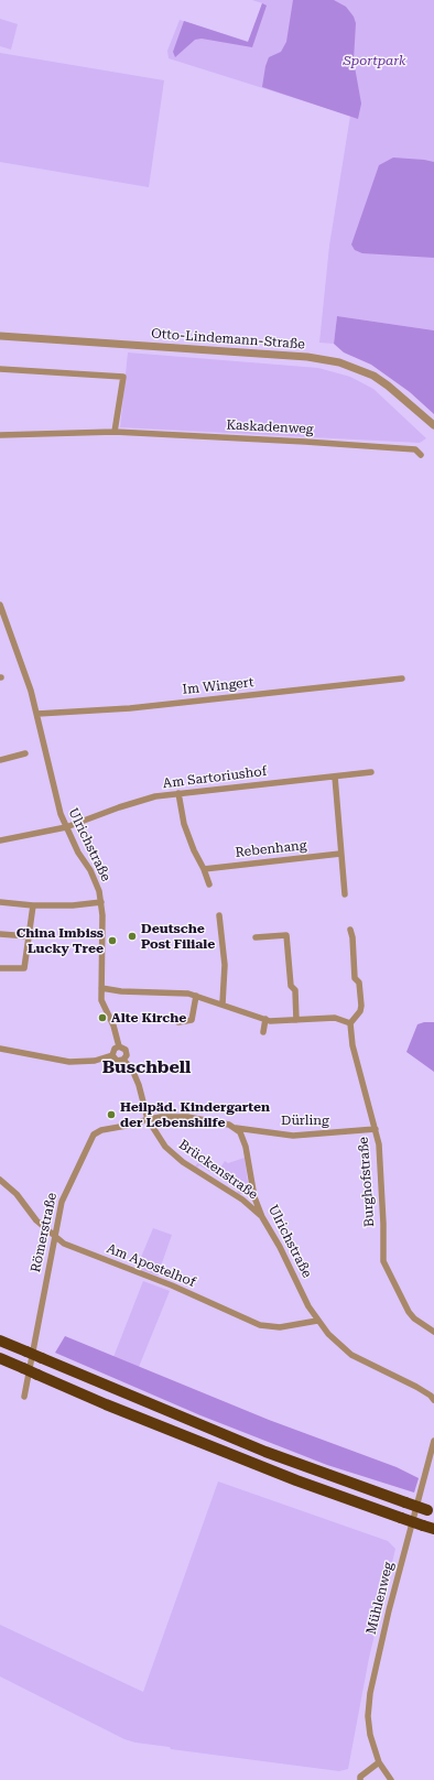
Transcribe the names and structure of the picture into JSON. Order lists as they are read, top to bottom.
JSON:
{
  "streets": {
    "street": [
      "Otto-Lindemann-Straße",
      "Kaskadenweg",
      "Im Wingert",
      "Am Sartoriushof",
      "Ulrichstraße",
      "Rebenhang",
      "Dürling",
      "Brückenstraße",
      "Burghofstraße",
      "Römerstraße",
      "Am Apostelhof",
      "Mühlenweg"
    ]
  },
  "crossings": [
    ["Im Wingert", "Ulrichstraße"],
    ["Am Sartoriushof", "Ulrichstraße"],
    ["Ulrichstraße", "Dürling"],
    ["Ulrichstraße", "Brückenstraße"],
    ["Ulrichstraße", "Am Apostelhof"],
    ["Dürling", "Burghofstraße"],
    ["Brückenstraße", "Römerstraße"],
    ["Römerstraße", "Am Apostelhof"]
  ],
  "districts": ["Buschbell"],
  "parks": ["Sportpark"],
  "places": [
    "Deutsche Post Filiale",
    "China Imbiss Lucky Tree",
    "Alte Kirche",
    "Heilpäd. Kindergarten der Lebenshilfe"
  ]
}
